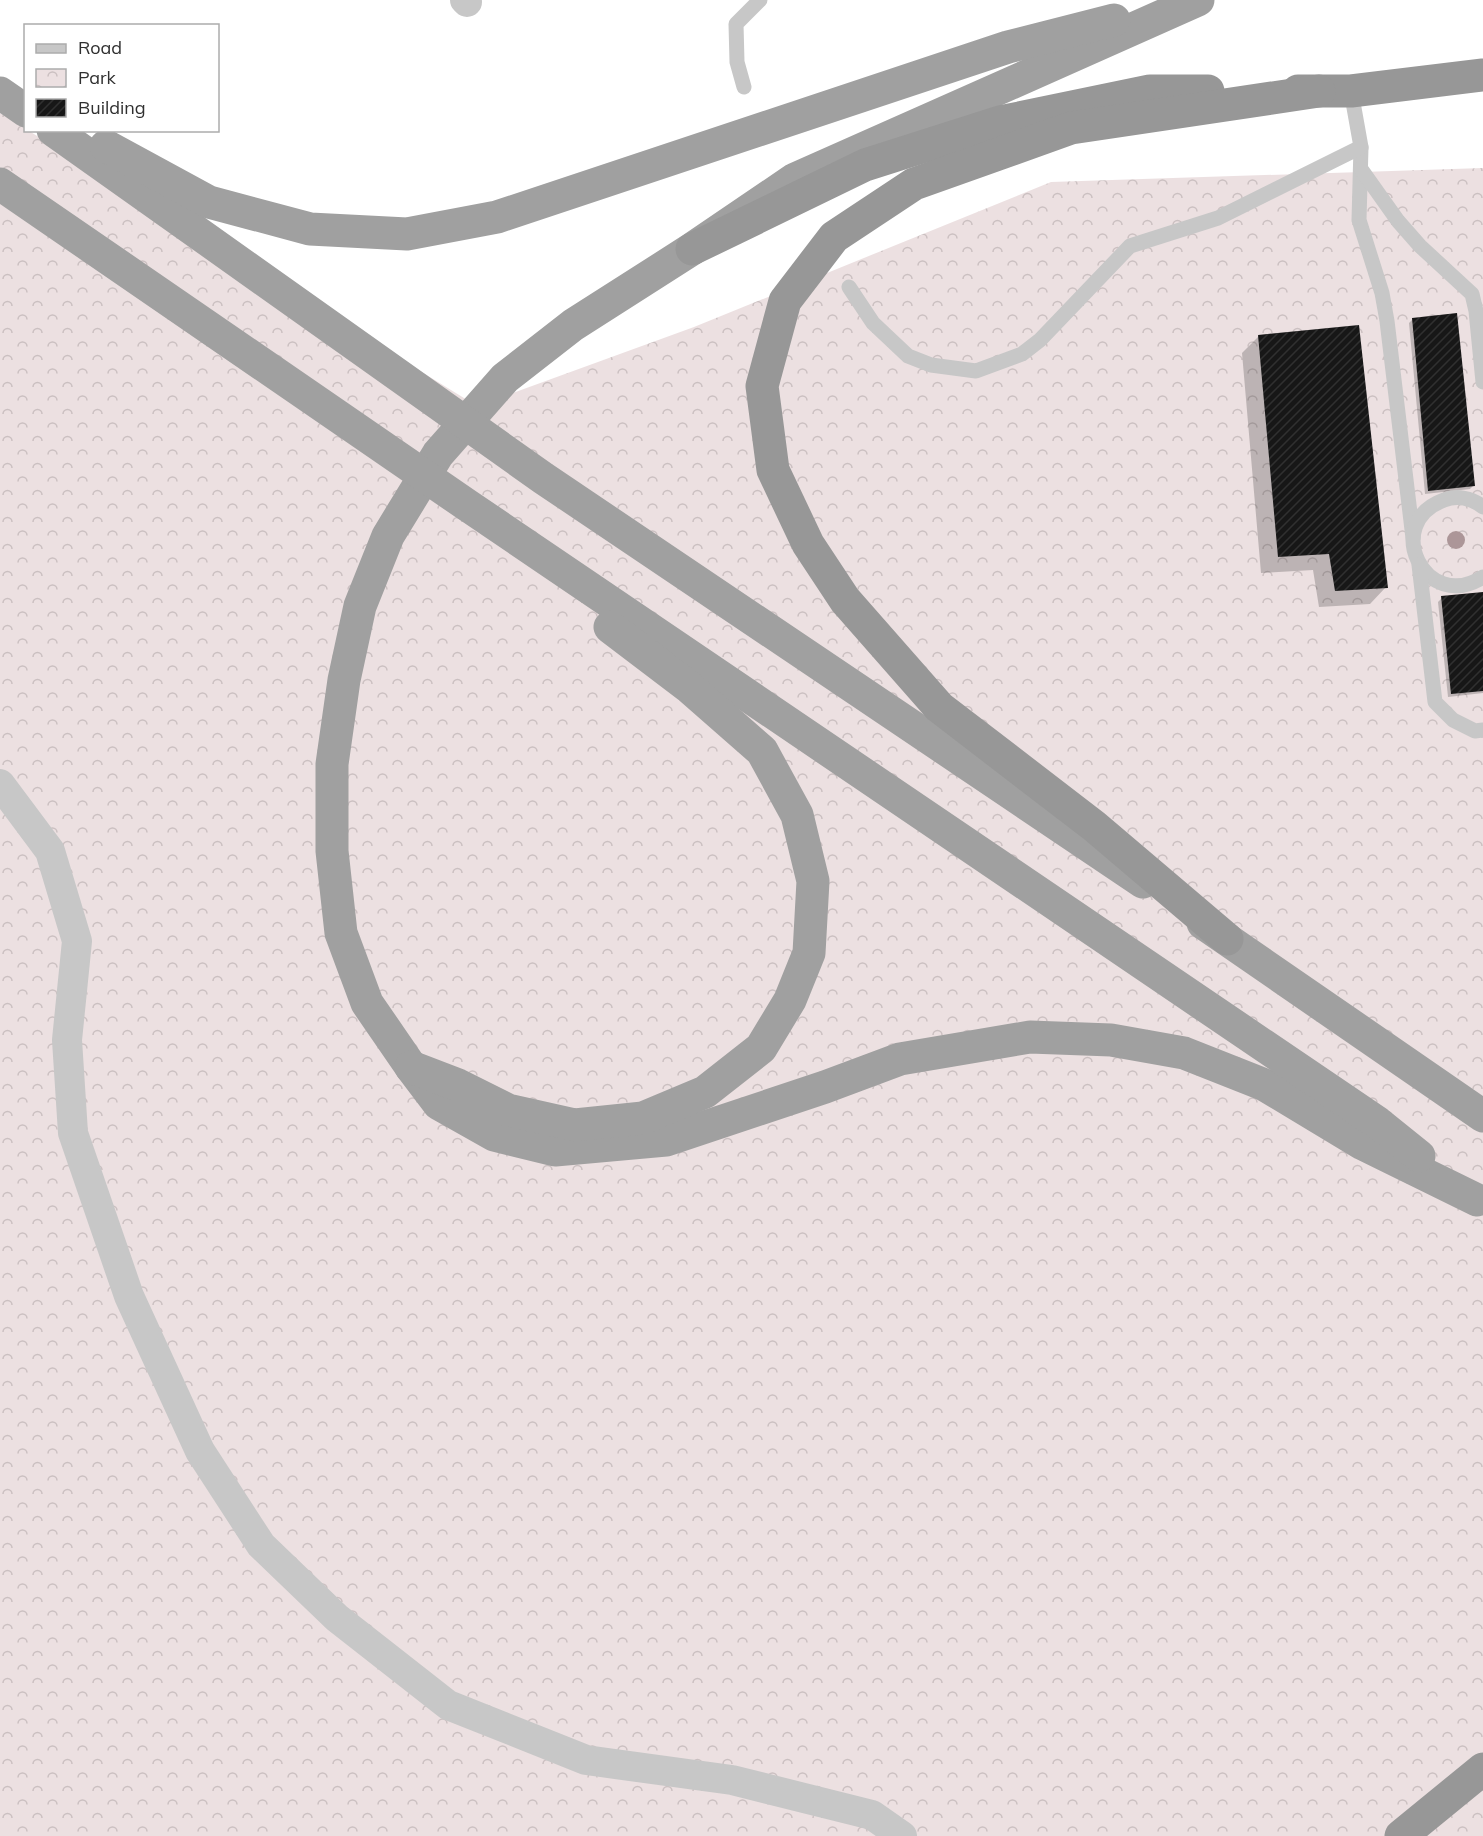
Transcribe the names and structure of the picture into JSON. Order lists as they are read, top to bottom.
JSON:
{
  "legend": ["Road", "Park", "Building"]
}
